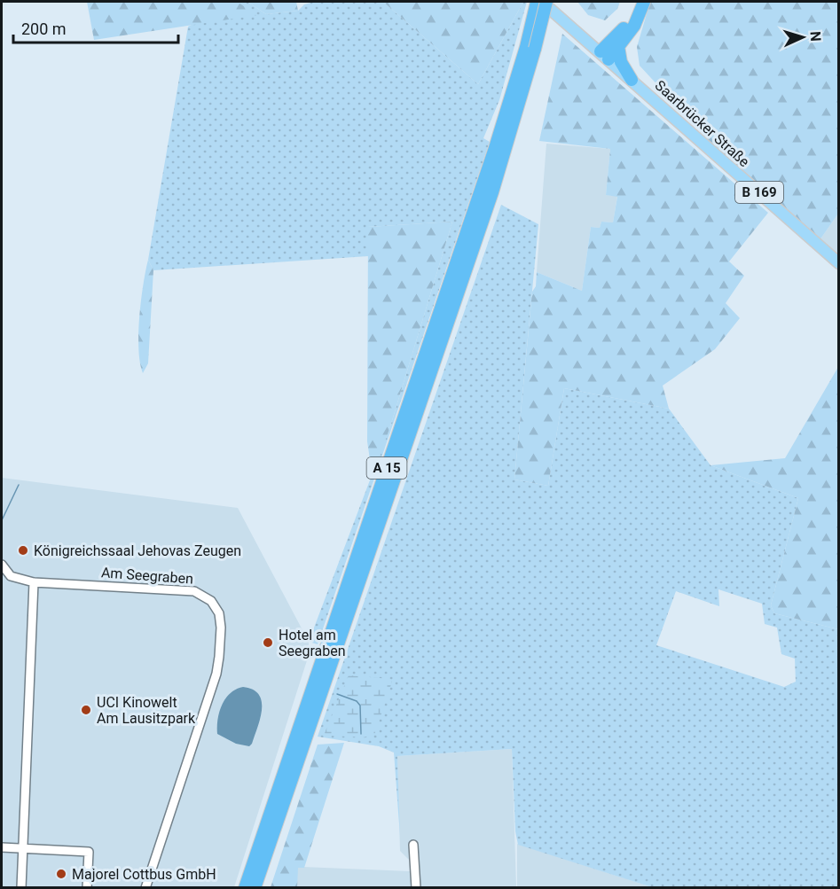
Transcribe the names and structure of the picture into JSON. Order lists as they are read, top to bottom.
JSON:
{
  "streets": {
    "highway": ["A 15"],
    "main road": ["Saarbrücker Straße", "B 169"],
    "street": ["Am Seegraben"]
  },
  "crossings": [
    ["Saarbrücker Straße", "A 15"]
  ],
  "places": [
    "Königreichssaal Jehovas Zeugen",
    "Hotel am Seegraben",
    "UCI Kinowelt Am Lausitzpark",
    "Majorel Cottbus GmbH"
  ],
  "scale_bar": "200 m",
  "north": "right"
}
